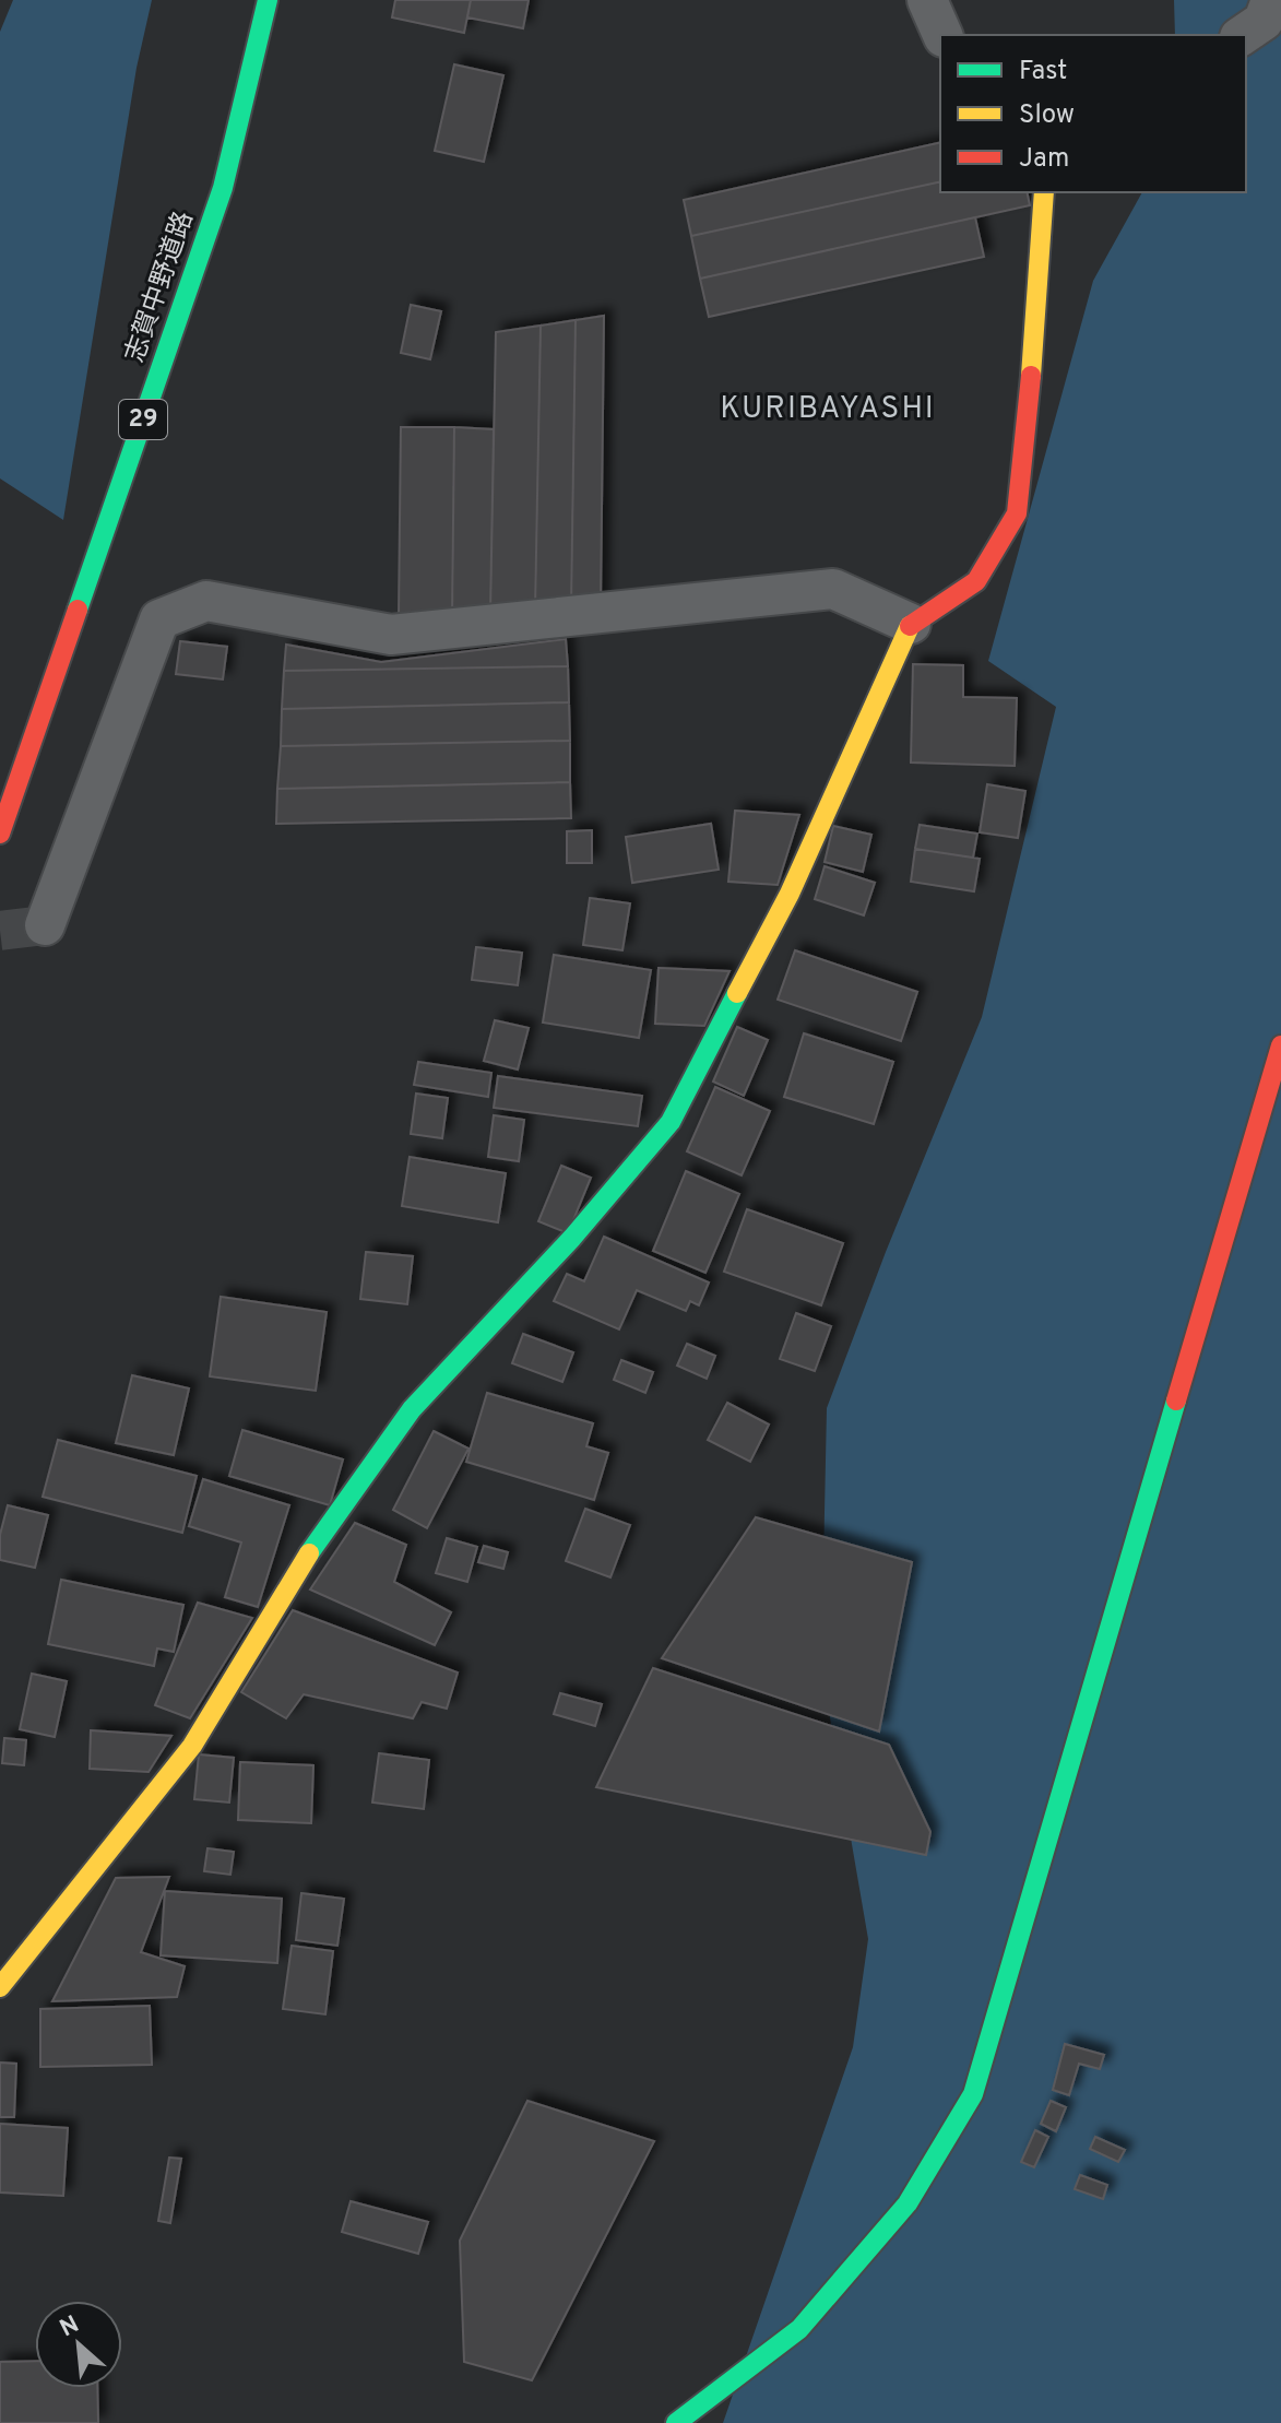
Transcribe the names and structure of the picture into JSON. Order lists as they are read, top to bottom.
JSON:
{
  "streets": {
    "street": ["志賀中野道路", "29"]
  },
  "districts": ["KURIBAYASHI"],
  "legend": ["Fast", "Slow", "Jam"],
  "north": "top left"
}
